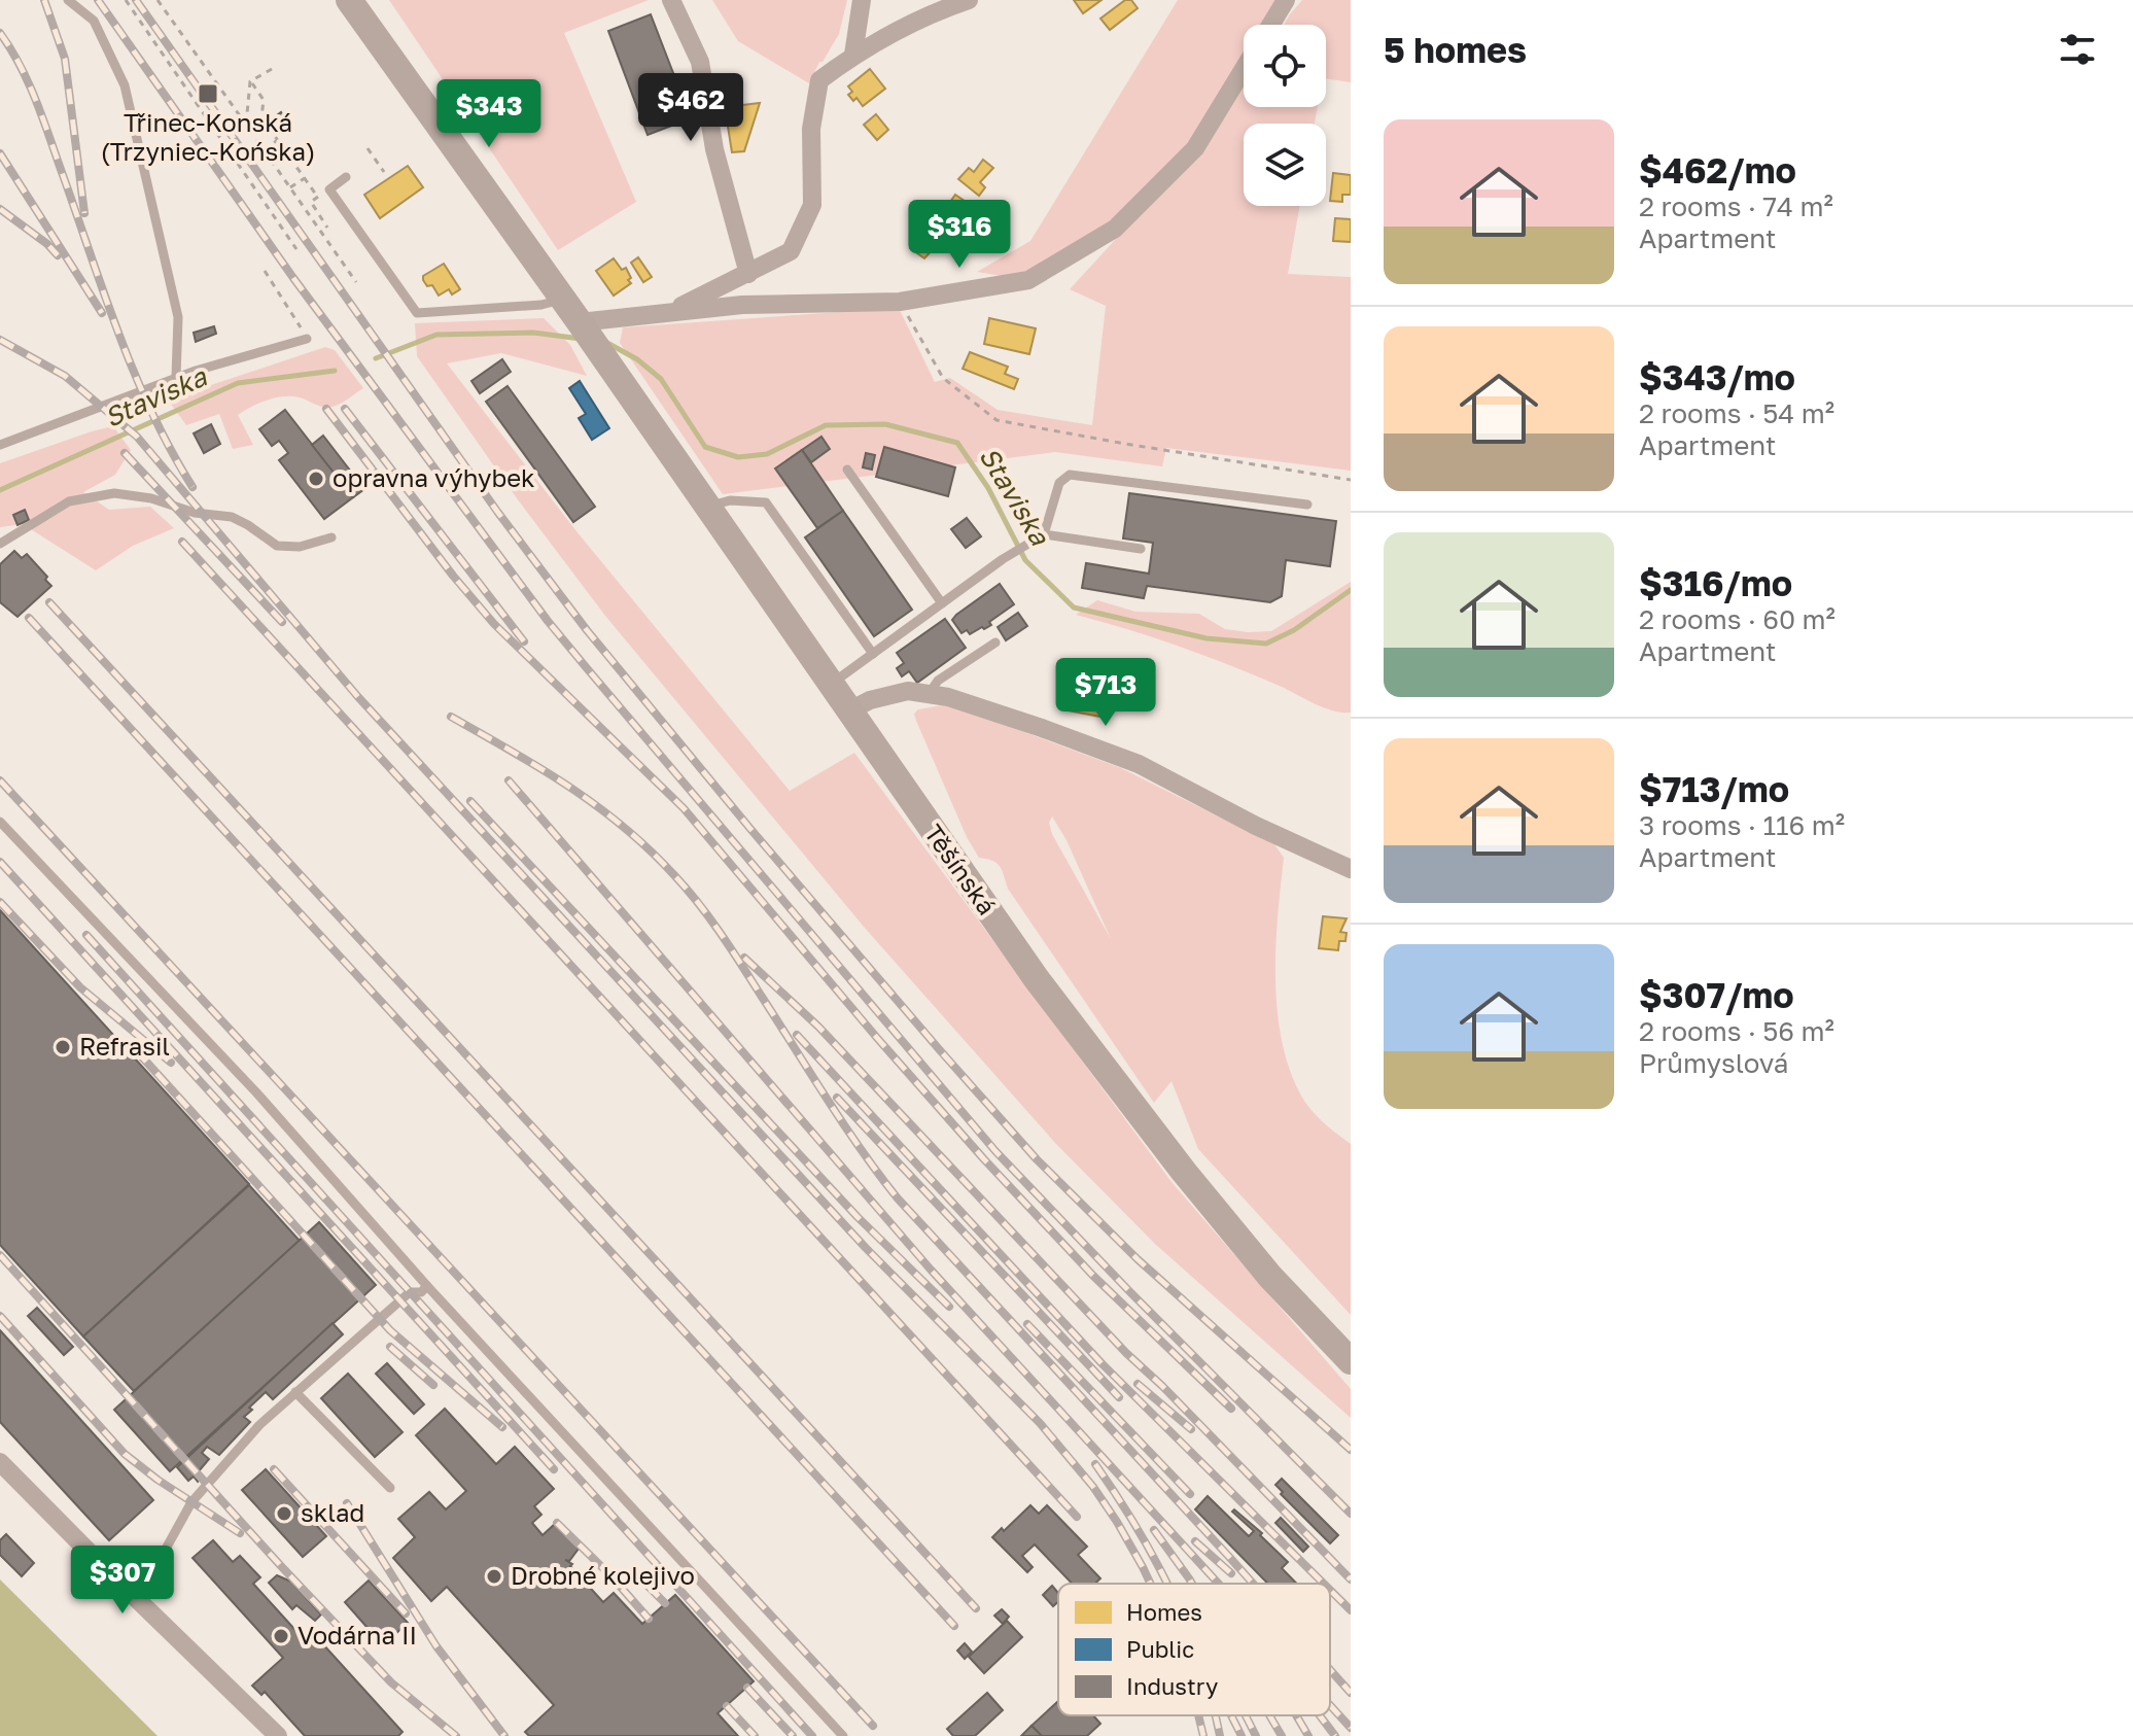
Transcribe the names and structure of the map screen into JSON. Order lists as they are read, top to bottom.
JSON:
{
  "streets": {
    "main road": ["Těšínská"]
  },
  "water": ["Staviska"],
  "places": {
    "transit": ["Třinec-Konská (Trzyniec-Końska)"],
    "other": [
      "opravna výhybek",
      "Refrasil",
      "sklad",
      "Drobné kolejivo",
      "Vodárna II"
    ]
  },
  "legend": ["Homes", "Public", "Industry"],
  "page": {
    "heading": "5 homes",
    "price": [
      "$462",
      "$343",
      "$316",
      "$713",
      "$307"
    ],
    "list": [
      {
        "name": "$462/mo",
        "note": "2 rooms · 74 m² · Apartment"
      },
      {
        "name": "$343/mo",
        "note": "2 rooms · 54 m² · Apartment"
      },
      {
        "name": "$316/mo",
        "note": "2 rooms · 60 m² · Apartment"
      },
      {
        "name": "$713/mo",
        "note": "3 rooms · 116 m² · Apartment"
      },
      {
        "name": "$307/mo",
        "note": "2 rooms · 56 m² · Průmyslová"
      }
    ]
  }
}
